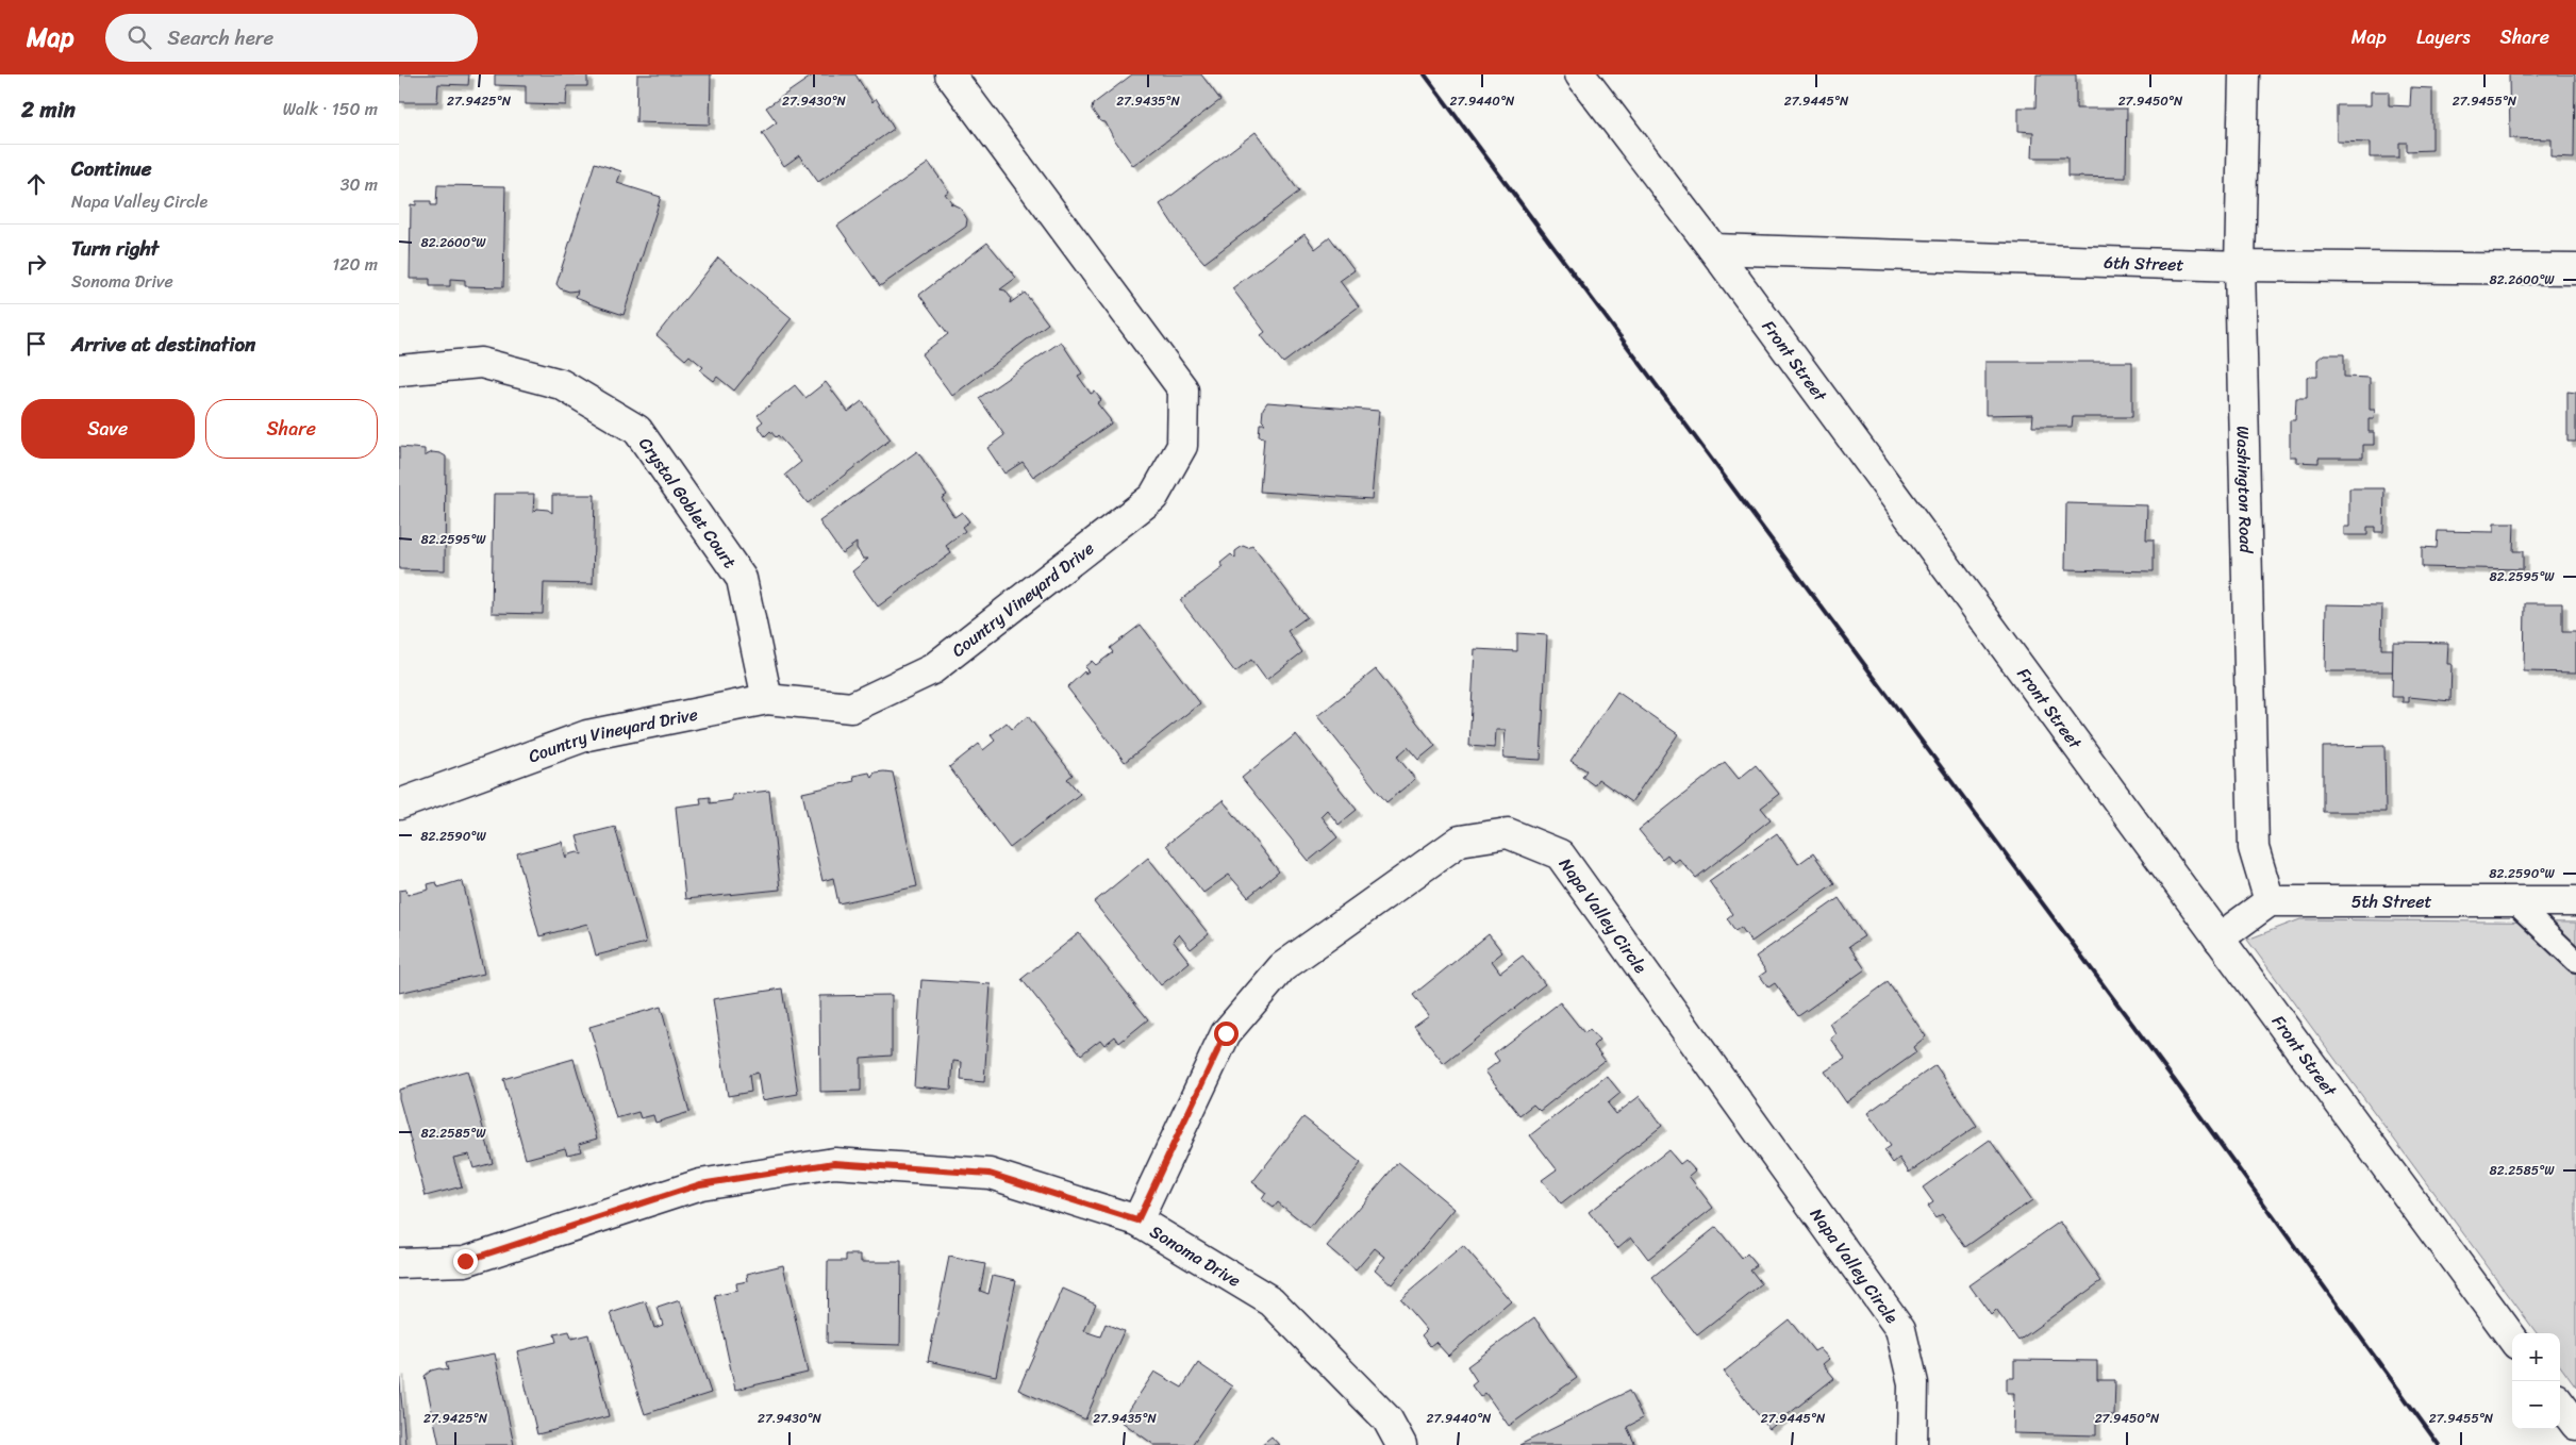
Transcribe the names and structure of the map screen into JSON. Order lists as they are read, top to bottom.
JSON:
{
  "streets": {
    "street": [
      "6th Street",
      "Front Street",
      "Washington Road",
      "Crystal Goblet Court",
      "Country Vineyard Drive",
      "5th Street",
      "Napa Valley Circle",
      "Sonoma Drive"
    ]
  },
  "crossings": [
    ["6th Street", "Front Street"],
    ["6th Street", "Washington Road"],
    ["Washington Road", "5th Street"],
    ["Crystal Goblet Court", "Country Vineyard Drive"],
    ["Napa Valley Circle", "Sonoma Drive"]
  ],
  "page": {
    "header": "Map",
    "search": "Search here",
    "nav": ["Map", "Layers", "Share"],
    "heading": ["2 min", "Walk · 150 m"],
    "list": [
      ["Continue", "Napa Valley Circle", "30 m"],
      ["Turn right", "Sonoma Drive", "120 m"],
      "Arrive at destination"
    ],
    "buttons": ["Save", "Share"],
    "map_buttons": ["+", "−"]
  },
  "coordinates": [
    "27.9425°N",
    "27.9430°N",
    "27.9435°N",
    "27.9440°N",
    "27.9445°N",
    "27.9450°N",
    "27.9455°N",
    "82.2600°W",
    "82.2595°W",
    "82.2590°W",
    "82.2585°W"
  ]
}
